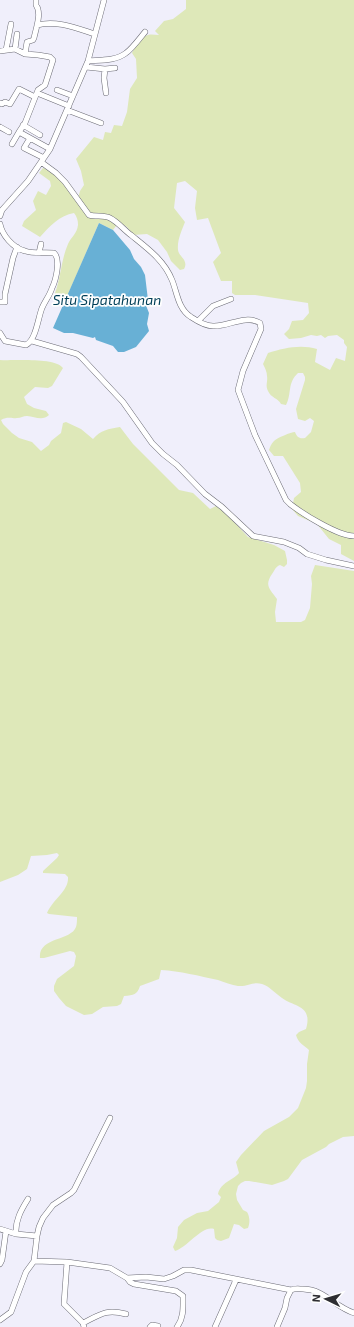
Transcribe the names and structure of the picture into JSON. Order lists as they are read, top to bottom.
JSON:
{
  "water": ["Situ Sipatahunan"],
  "north": "left"
}
